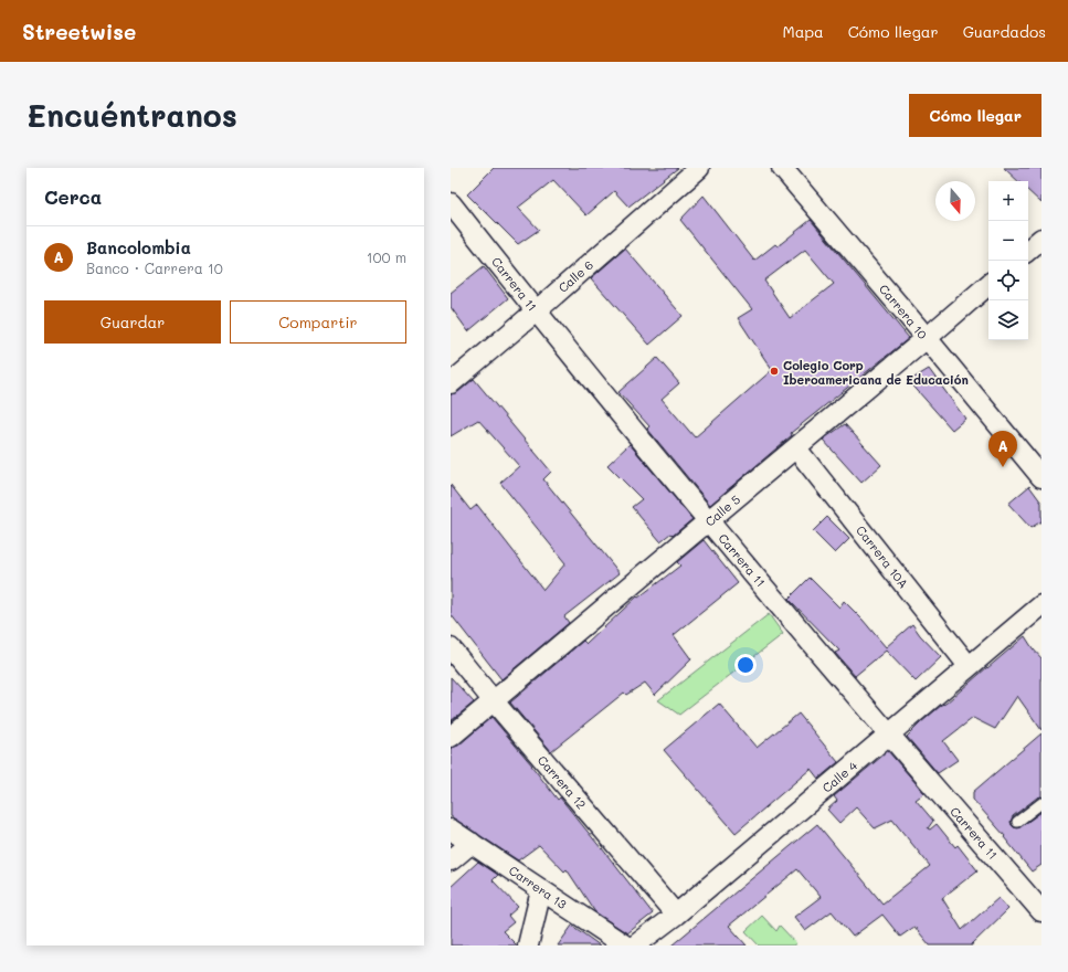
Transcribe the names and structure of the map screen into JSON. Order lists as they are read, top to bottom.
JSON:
{
  "streets": {
    "street": [
      "Calle 6",
      "Carrera 11",
      "Carrera 10",
      "Calle 5",
      "Carrera 10A",
      "Calle 4",
      "Carrera 12",
      "Carrera 13"
    ]
  },
  "crossings": [
    ["Calle 6", "Carrera 11"],
    ["Carrera 11", "Calle 5"],
    ["Carrera 11", "Calle 4"],
    ["Carrera 10", "Calle 5"],
    ["Calle 5", "Carrera 10A"],
    ["Calle 5", "Carrera 12"],
    ["Carrera 10A", "Calle 4"],
    ["Calle 4", "Carrera 12"]
  ],
  "places": ["Colegio Corp Iberoamericana de Educación"],
  "north": "bottom",
  "page": {
    "header": "Streetwise",
    "nav": ["Mapa", "Cómo llegar", "Guardados"],
    "buttons": [
      "Cómo llegar",
      ["Guardar", "Compartir"]
    ],
    "title": "Encuéntranos",
    "heading": "Cerca",
    "map_buttons": ["+", "−"],
    "list": [
      {
        "mark": "A",
        "name": "Bancolombia",
        "note": "Banco · Carrera 10",
        "value": "100 m"
      }
    ],
    "pins": "A"
  }
}
